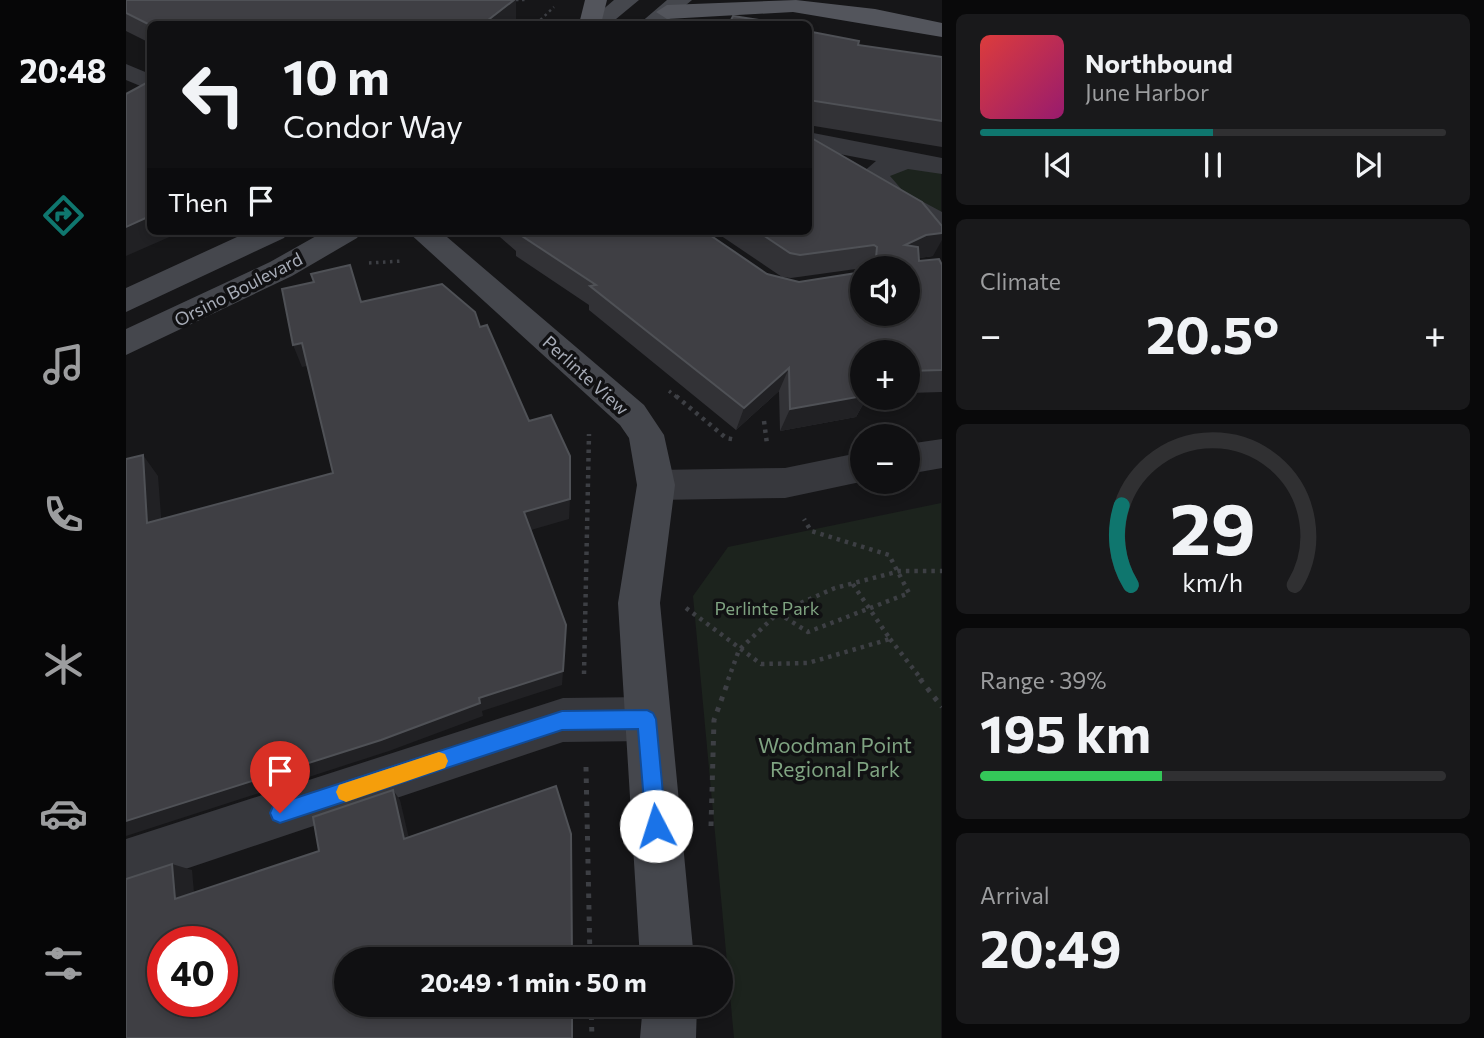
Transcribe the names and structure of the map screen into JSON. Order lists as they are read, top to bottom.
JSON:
{
  "streets": {
    "street": ["Orsino Boulevard", "Perlinte View"]
  },
  "parks": ["Perlinte Park", "Woodman Point Regional Park"],
  "page": {
    "tabs": "20:48",
    "turn": ["10 m", "Condor Way"],
    "song": ["Northbound", "June Harbor"],
    "then": "Then",
    "tile": [
      "Climate",
      ["Range · 39%", "195 km"],
      ["Arrival", "20:49"]
    ],
    "map_buttons": ["+", "−"],
    "heat": ["−", "20.5°", "+"],
    "limit": "40",
    "trip": "20:49 · 1 min · 50 m",
    "gauge": ["29", "km/h"]
  }
}
